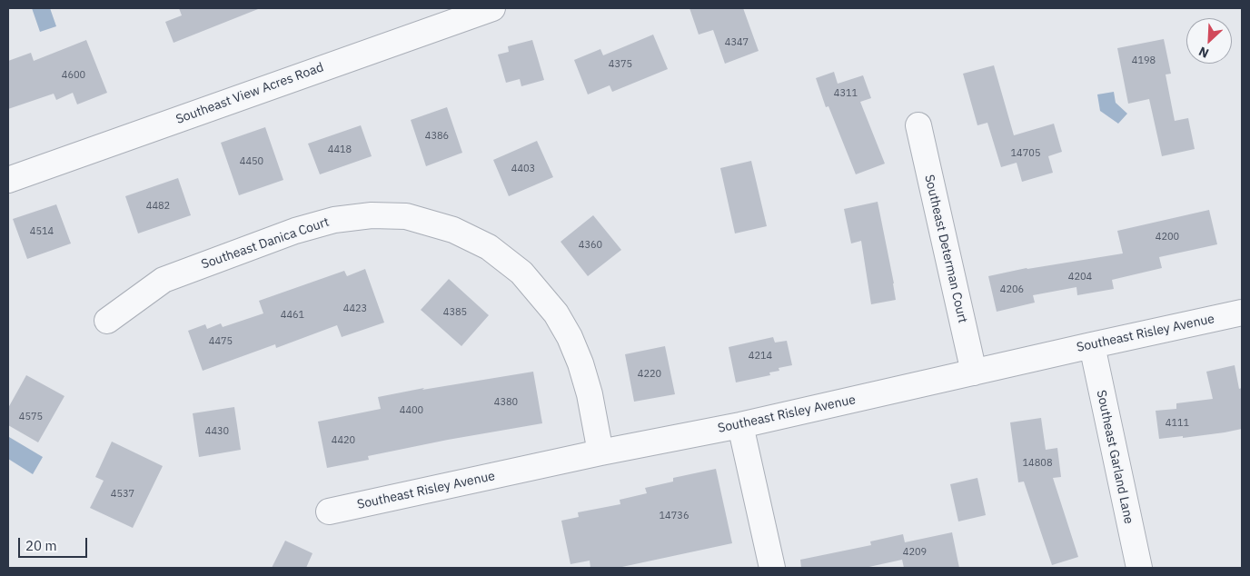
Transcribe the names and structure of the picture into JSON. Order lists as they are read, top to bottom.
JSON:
{
  "streets": {
    "street": [
      "Southeast View Acres Road",
      "Southeast Danica Court",
      "Southeast Determan Court",
      "Southeast Risley Avenue",
      "Southeast Garland Lane"
    ]
  },
  "crossings": [
    ["Southeast Danica Court", "Southeast Risley Avenue"],
    ["Southeast Determan Court", "Southeast Risley Avenue"],
    ["Southeast Risley Avenue", "Southeast Garland Lane"]
  ],
  "house_numbers": [
    "4347",
    "4198",
    "4375",
    "4600",
    "4311",
    "4386",
    "4418",
    "14705",
    "4450",
    "4403",
    "4482",
    "4514",
    "4200",
    "4360",
    "4204",
    "4206",
    "4423",
    "4385",
    "4461",
    "4475",
    "4214",
    "4220",
    "4380",
    "4400",
    "4575",
    "4111",
    "4430",
    "4420",
    "14808",
    "4537",
    "14736",
    "4209"
  ],
  "scale_bar": "20 m",
  "north": "bottom left"
}
